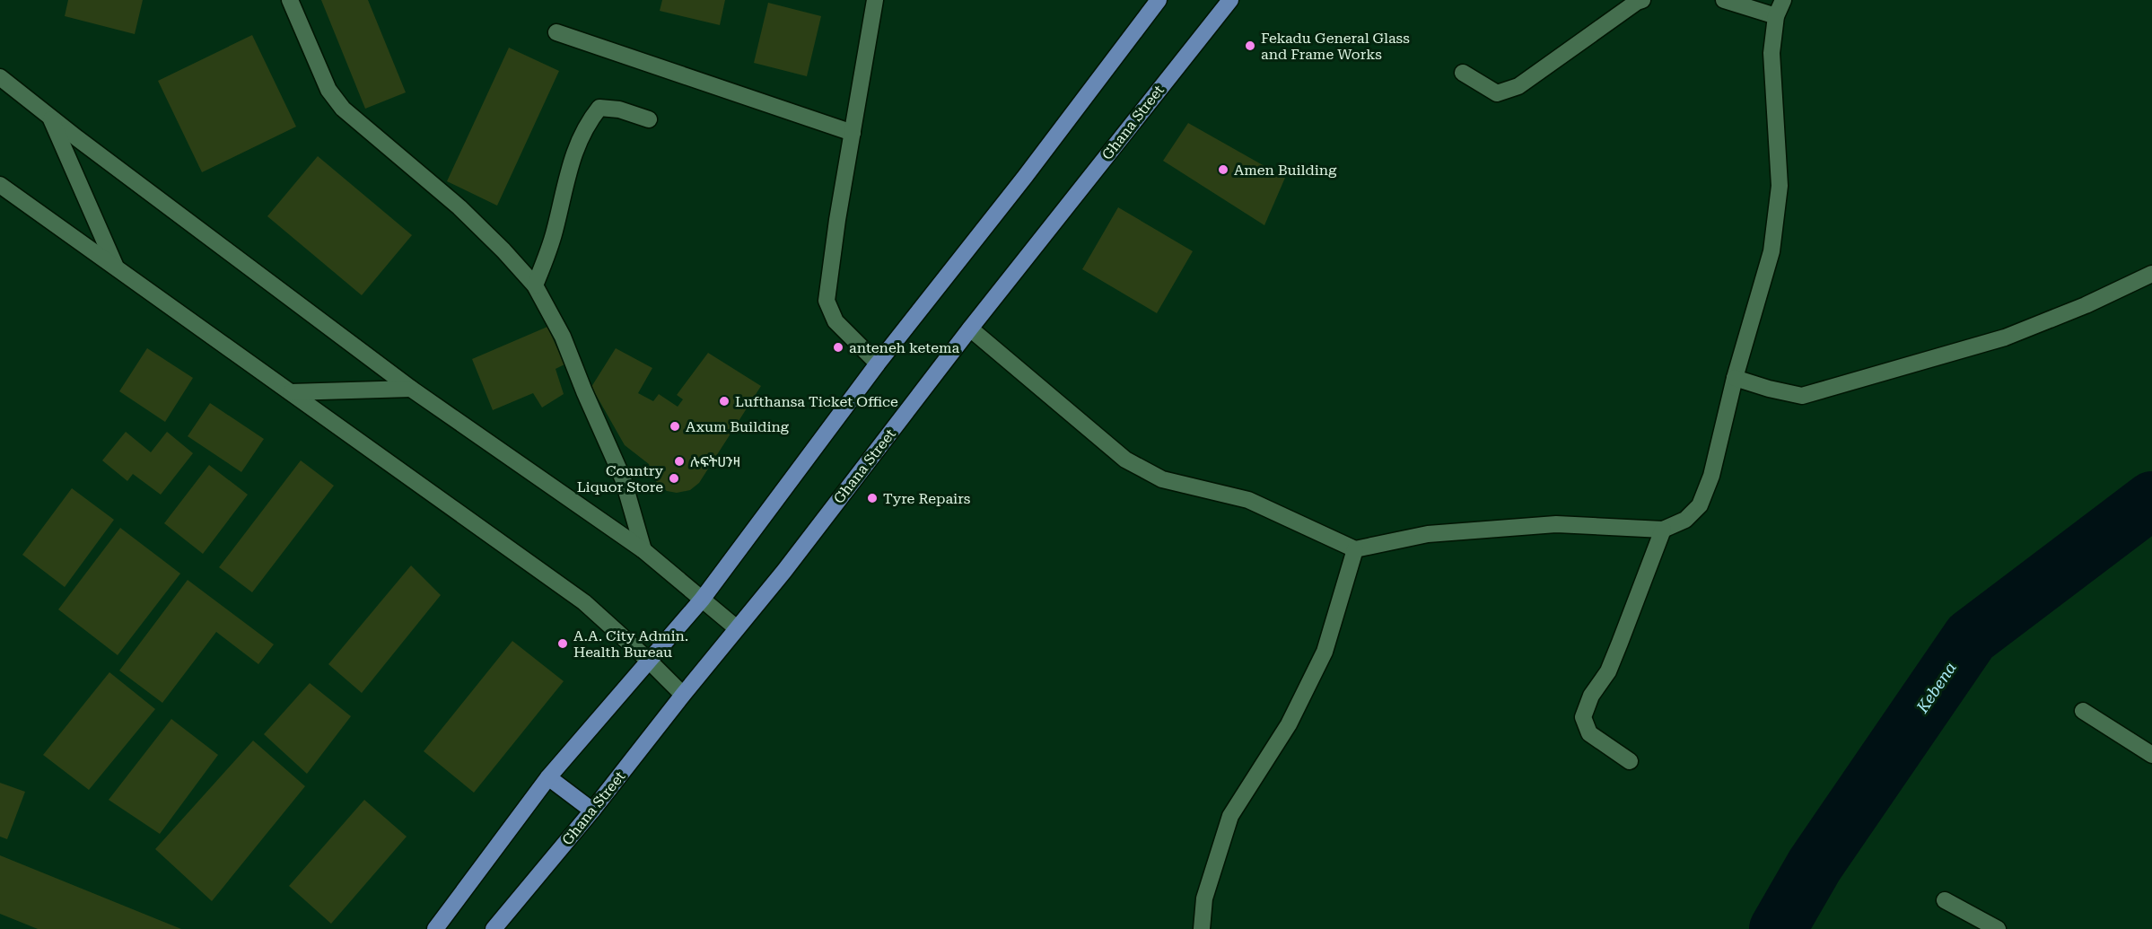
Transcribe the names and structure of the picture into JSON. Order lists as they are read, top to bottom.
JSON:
{
  "streets": {
    "main road": ["Ghana Street"]
  },
  "water": ["Kebena"],
  "places": [
    "Fekadu General Glass and Frame Works",
    "Amen Building",
    "anteneh ketema",
    "Lufthansa Ticket Office",
    "Axum Building",
    "ሉፍትሀንዛ",
    "Country Liquor Store",
    "Tyre Repairs",
    "A.A. City Admin. Health Bureau"
  ]
}
